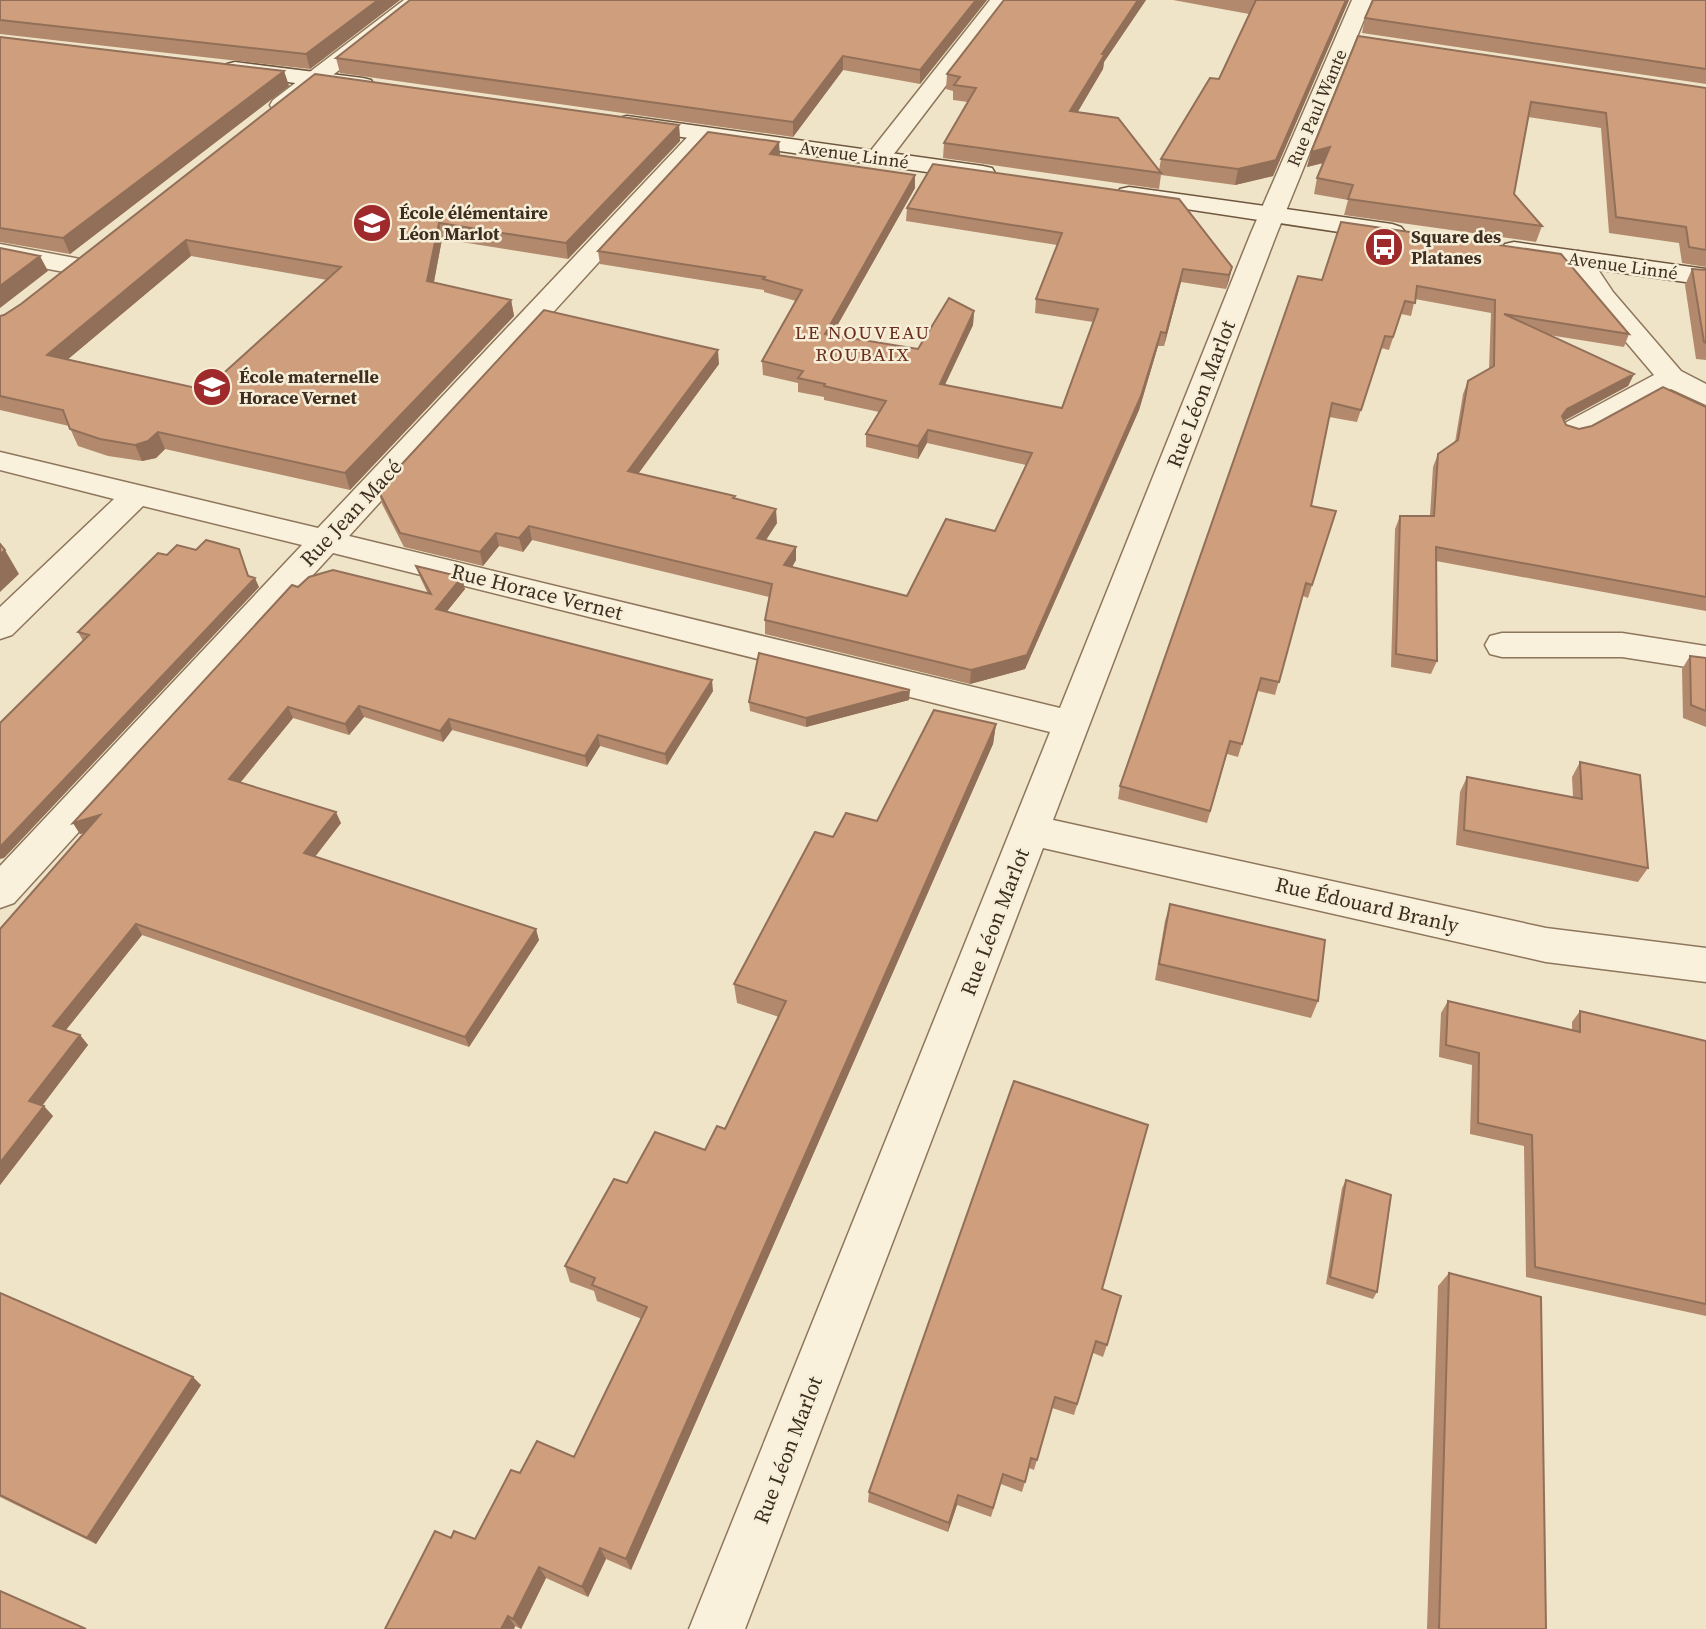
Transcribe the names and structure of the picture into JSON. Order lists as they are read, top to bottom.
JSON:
{
  "streets": {
    "street": [
      "Rue Paul Wante",
      "Avenue Linné",
      "Rue Léon Marlot",
      "Rue Jean Macé",
      "Rue Horace Vernet",
      "Rue Édouard Branly"
    ]
  },
  "crossings": [
    ["Rue Paul Wante", "Rue Léon Marlot"],
    ["Avenue Linné", "Rue Jean Macé"],
    ["Rue Léon Marlot", "Rue Horace Vernet"],
    ["Rue Léon Marlot", "Rue Édouard Branly"],
    ["Rue Jean Macé", "Rue Horace Vernet"]
  ],
  "districts": ["LE NOUVEAU ROUBAIX"],
  "places": {
    "school or university": ["École élémentaire Léon Marlot", "École maternelle Horace Vernet"],
    "bus stop": ["Square des Platanes"]
  }
}
